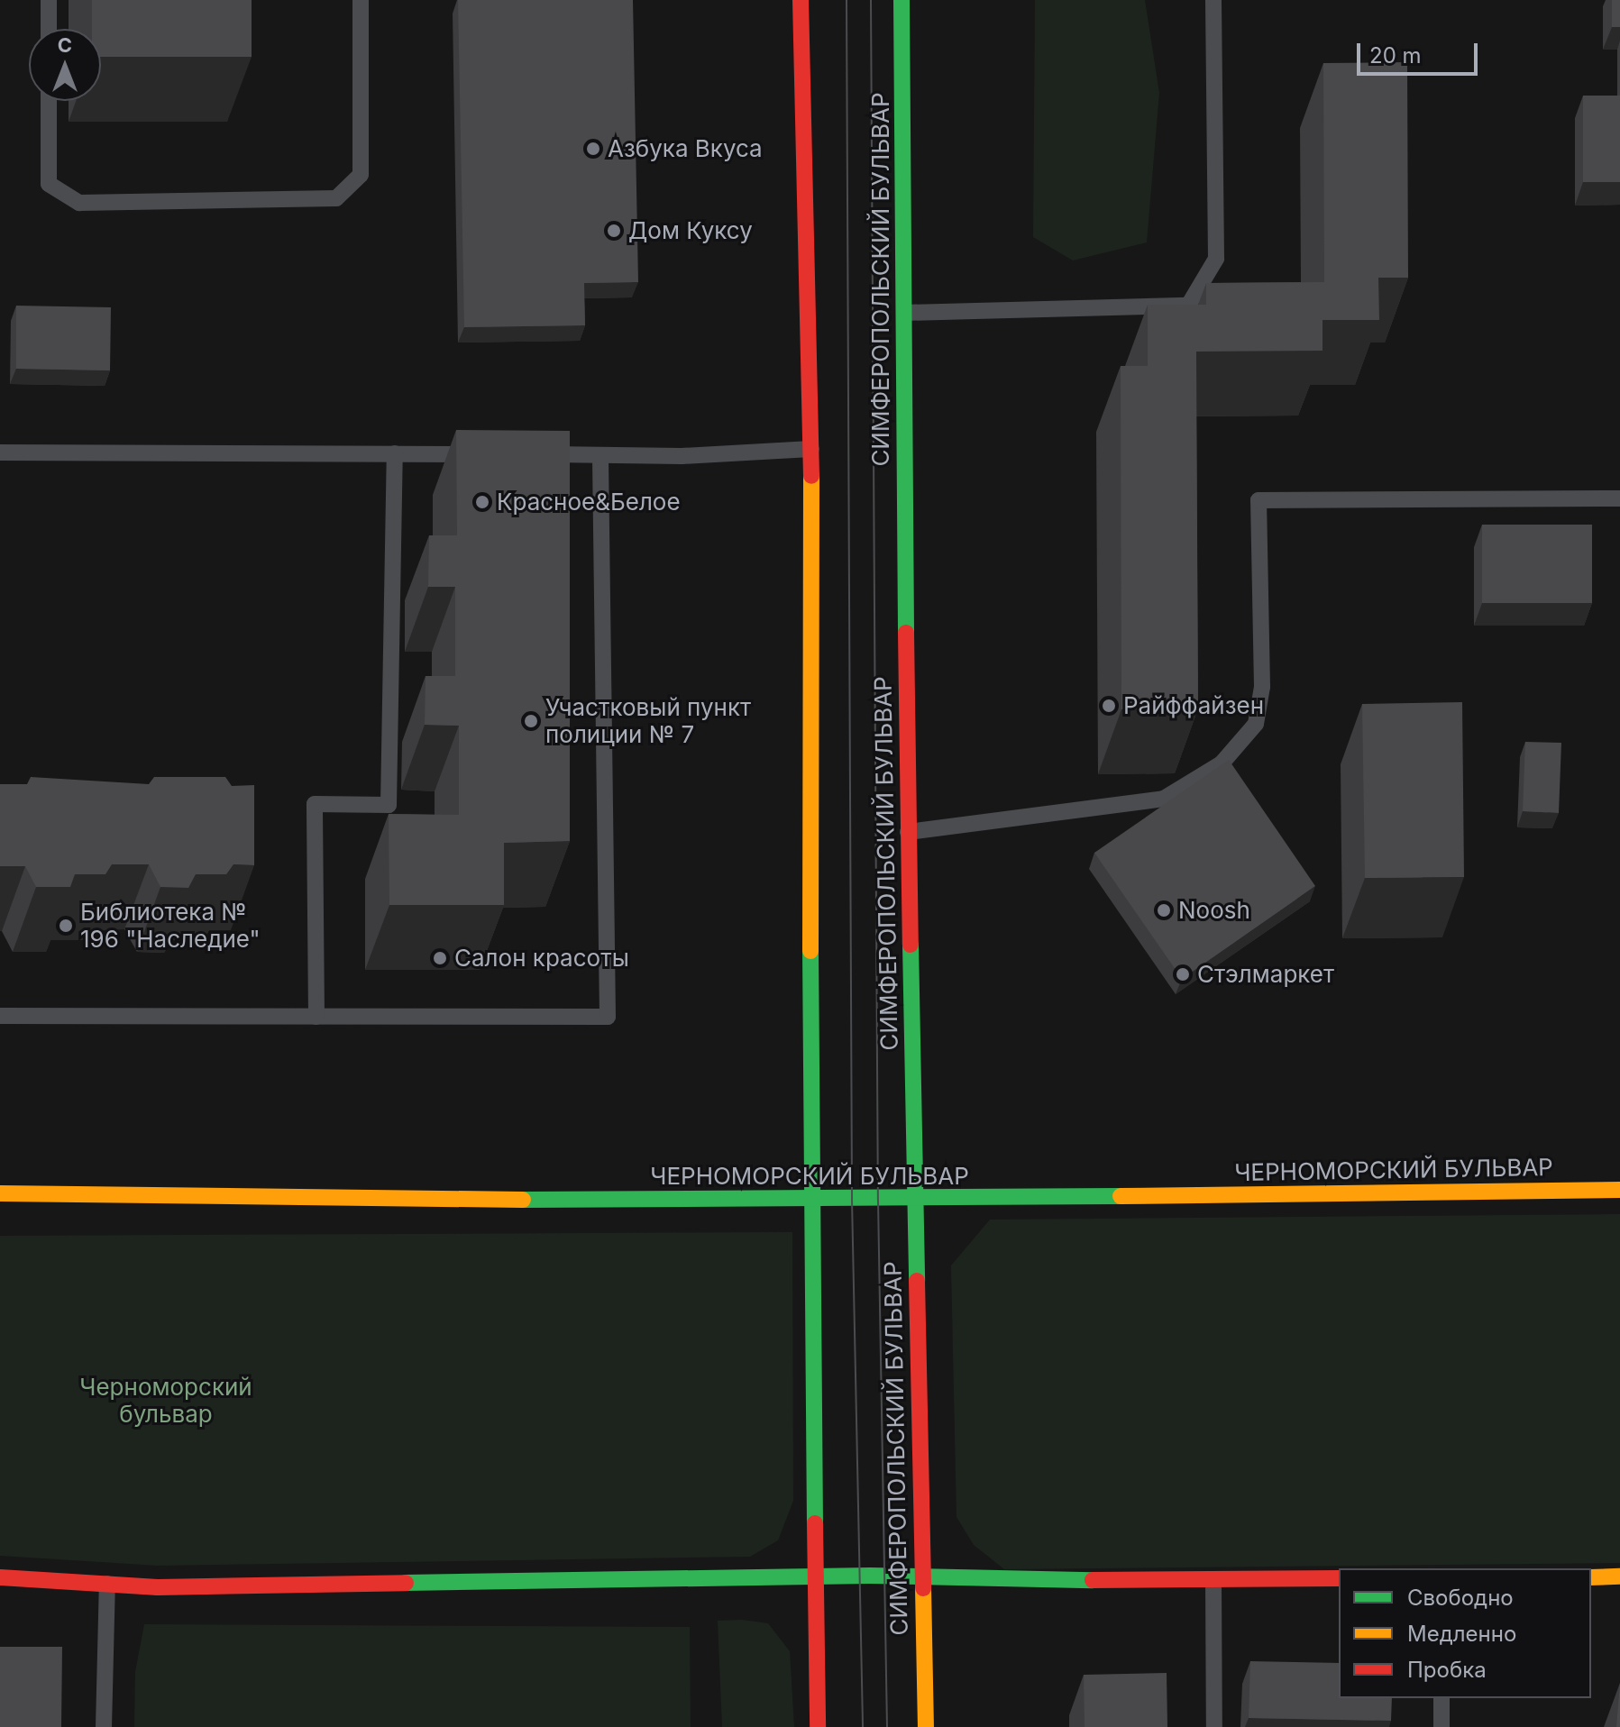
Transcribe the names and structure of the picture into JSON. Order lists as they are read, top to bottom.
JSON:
{
  "streets": {
    "main road": ["СИМФЕРОПОЛЬСКИЙ БУЛЬВАР", "ЧЕРНОМОРСКИЙ БУЛЬВАР"]
  },
  "crossings": [
    ["СИМФЕРОПОЛЬСКИЙ БУЛЬВАР", "ЧЕРНОМОРСКИЙ БУЛЬВАР"]
  ],
  "parks": ["Черноморский бульвар"],
  "places": [
    "Азбука Вкуса",
    "Дом Куксу",
    "Красное&Белое",
    "Райффайзен",
    "Участковый пункт полиции № 7",
    "Noosh",
    "Библиотека № 196 \"Наследие\"",
    "Салон красоты",
    "Стэлмаркет"
  ],
  "legend": ["Свободно", "Медленно", "Пробка"],
  "scale_bar": "20 m",
  "north": "top"
}
